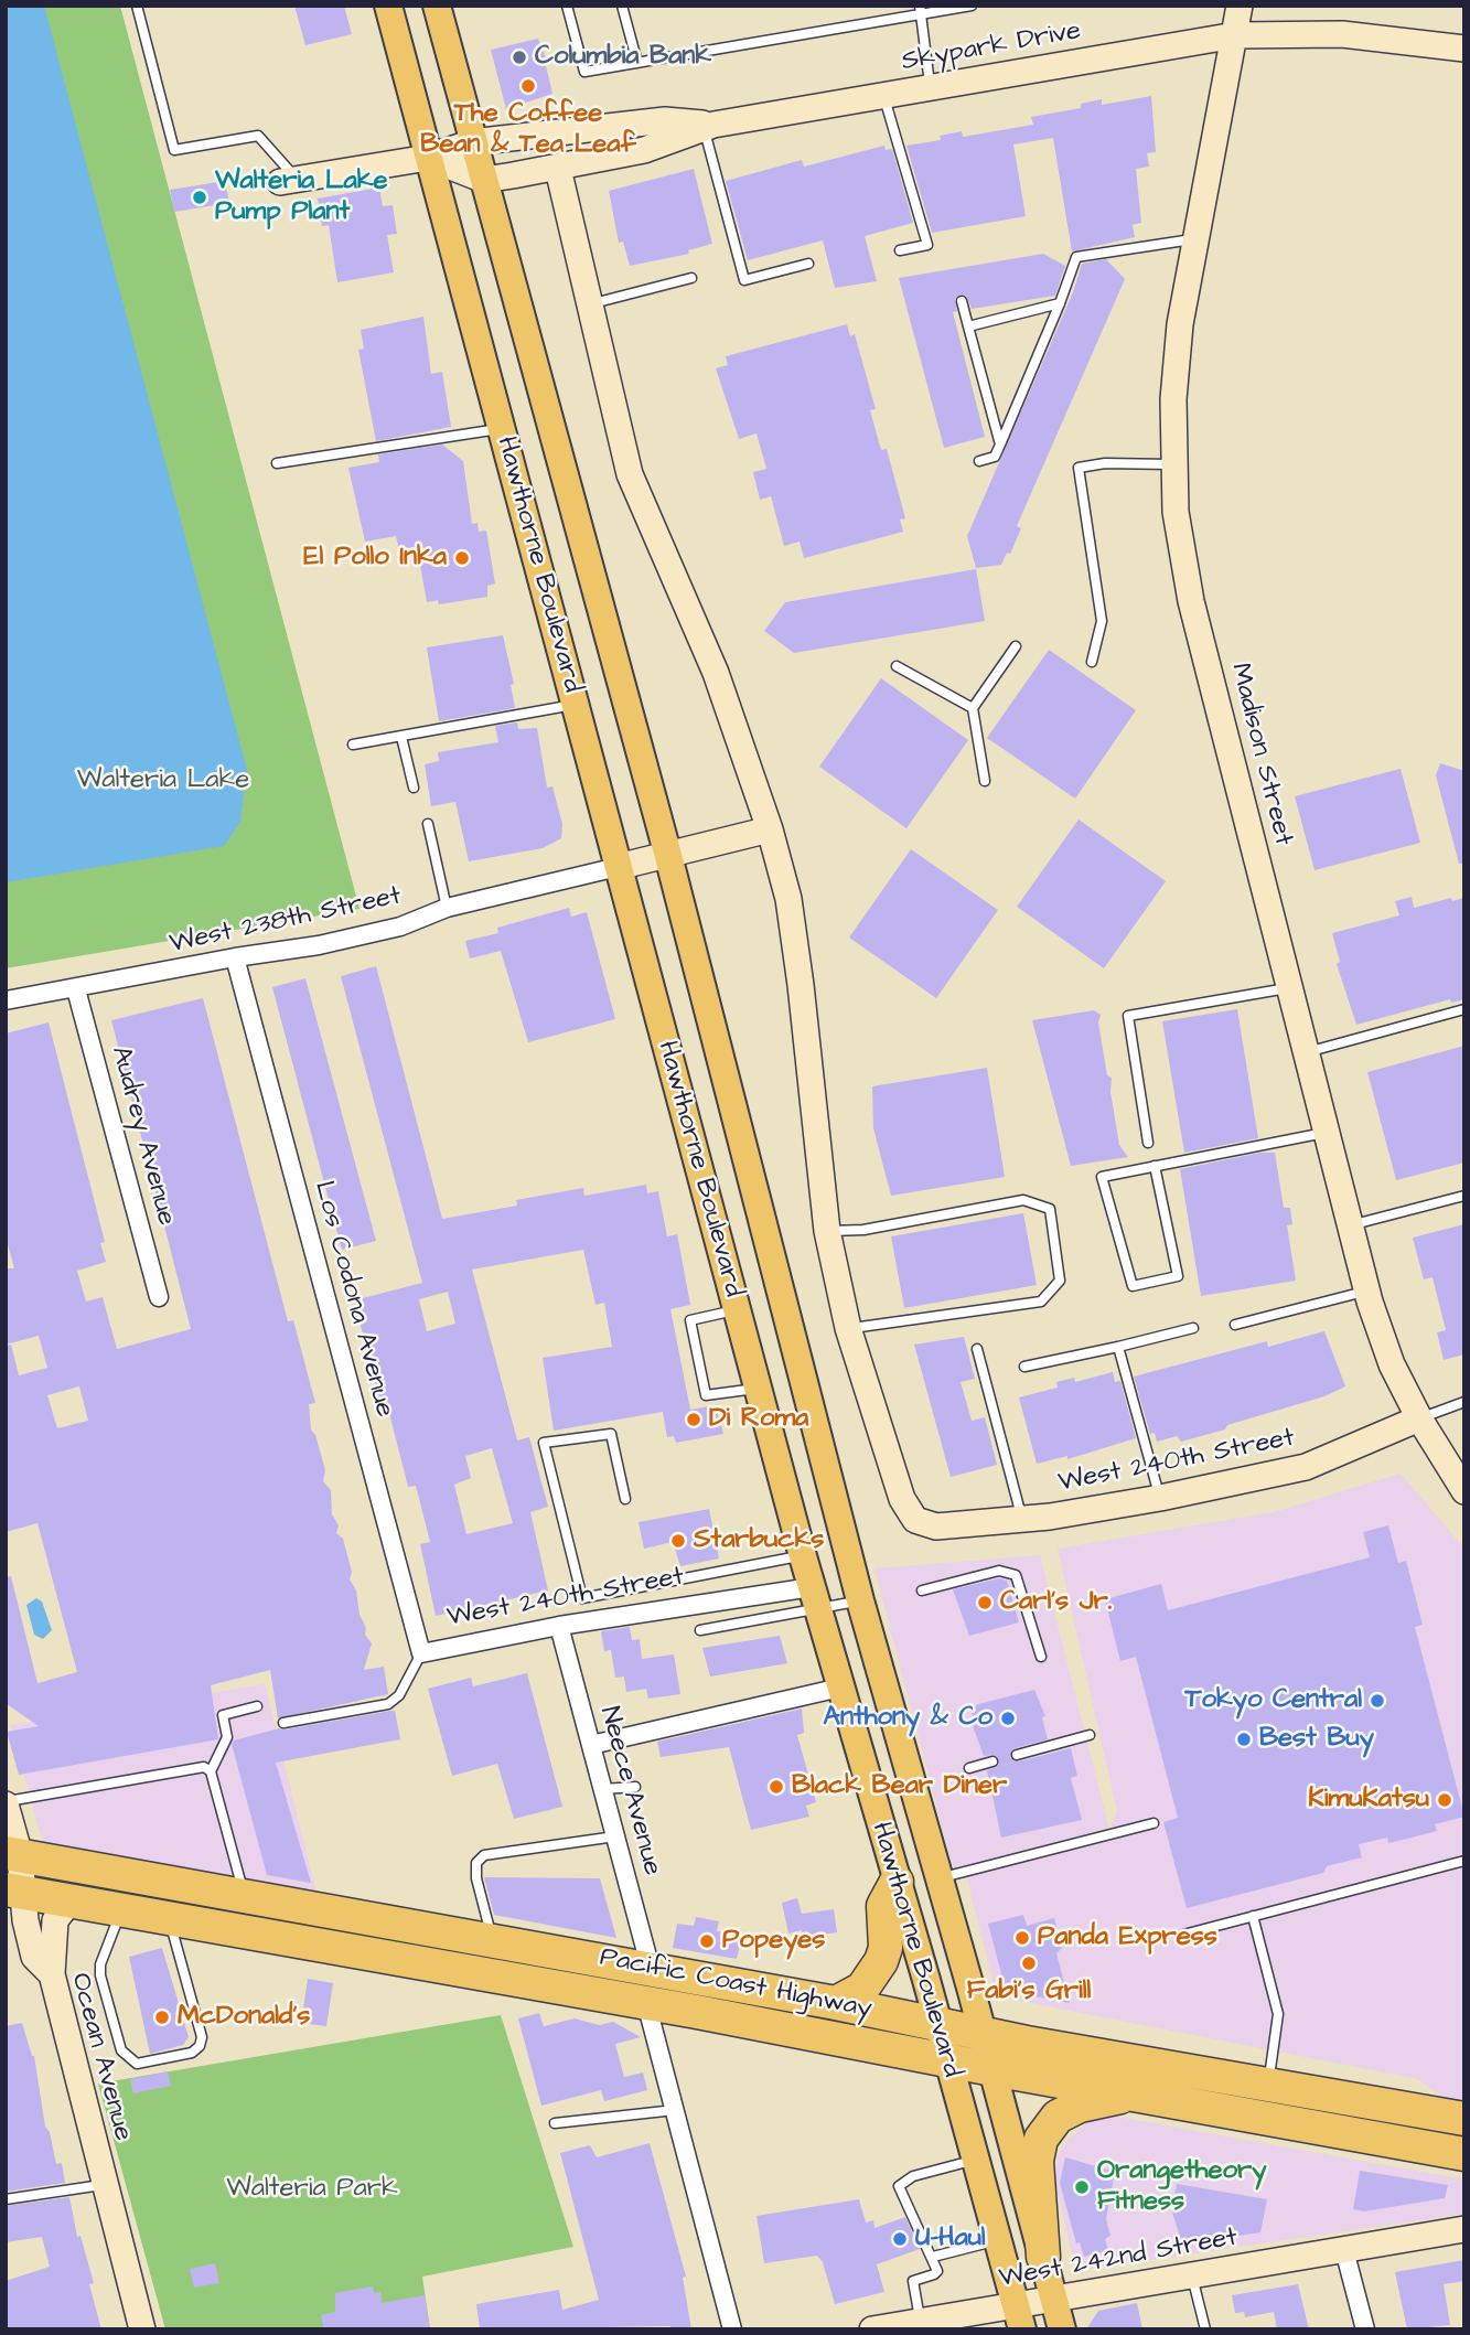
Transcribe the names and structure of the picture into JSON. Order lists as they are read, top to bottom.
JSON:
{
  "streets": {
    "highway": ["Pacific Coast Highway"],
    "main road": ["Hawthorne Boulevard"],
    "street": [
      "Skypark Drive",
      "Madison Street",
      "West 238th Street",
      "Audrey Avenue",
      "Los Codona Avenue",
      "West 240th Street",
      "Neece Avenue",
      "Ocean Avenue",
      "West 242nd Street"
    ]
  },
  "crossings": [
    ["Skypark Drive", "Hawthorne Boulevard"],
    ["Skypark Drive", "Madison Street"],
    ["Hawthorne Boulevard", "West 238th Street"],
    ["Hawthorne Boulevard", "West 240th Street"],
    ["Hawthorne Boulevard", "Pacific Coast Highway"],
    ["Hawthorne Boulevard", "West 242nd Street"],
    ["Madison Street", "West 240th Street"],
    ["West 238th Street", "Audrey Avenue"],
    ["West 238th Street", "Los Codona Avenue"],
    ["Los Codona Avenue", "West 240th Street"],
    ["West 240th Street", "Neece Avenue"],
    ["Neece Avenue", "Pacific Coast Highway"],
    ["Pacific Coast Highway", "Ocean Avenue"]
  ],
  "parks": ["Walteria Lake", "Walteria Park"],
  "places": [
    "Columbia Bank",
    "The Coffee Bean & Tea Leaf",
    "Walteria Lake Pump Plant",
    "El Pollo Inka",
    "Di Roma",
    "Starbucks",
    "Carl's Jr.",
    "Tokyo Central",
    "Anthony & Co",
    "Best Buy",
    "Black Bear Diner",
    "KimuKatsu",
    "Panda Express",
    "Popeyes",
    "Fabi's Grill",
    "McDonald's",
    "Orangetheory Fitness",
    "U-Haul"
  ]
}
